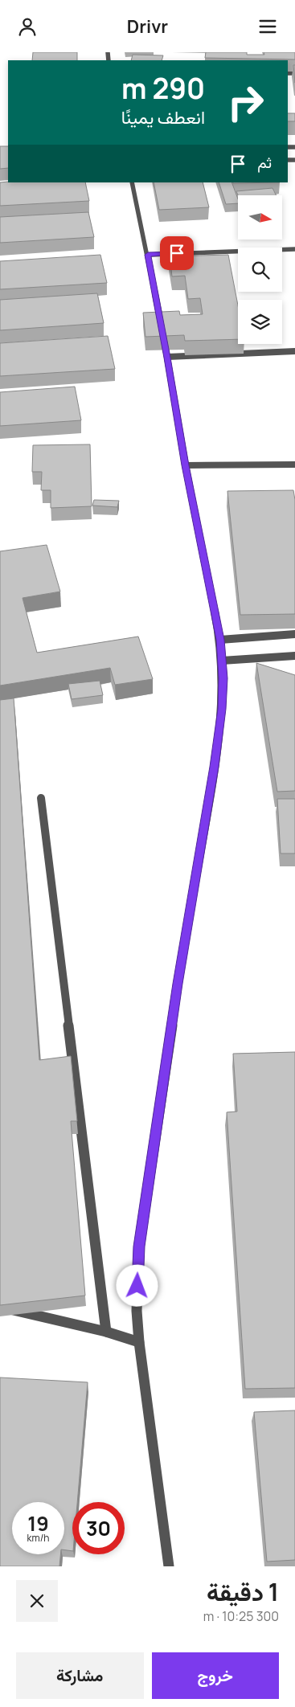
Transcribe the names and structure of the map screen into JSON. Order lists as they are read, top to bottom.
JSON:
{
  "north": "right",
  "page": {
    "header": "Drivr",
    "turn": ["290 m", "انعطف يمينًا"],
    "then": "ثم",
    "speed": "19 km/h",
    "limit": "30",
    "heading": ["1 دقيقة", "300 m · 10:25"],
    "buttons": ["خروج", "مشاركة"]
  }
}
